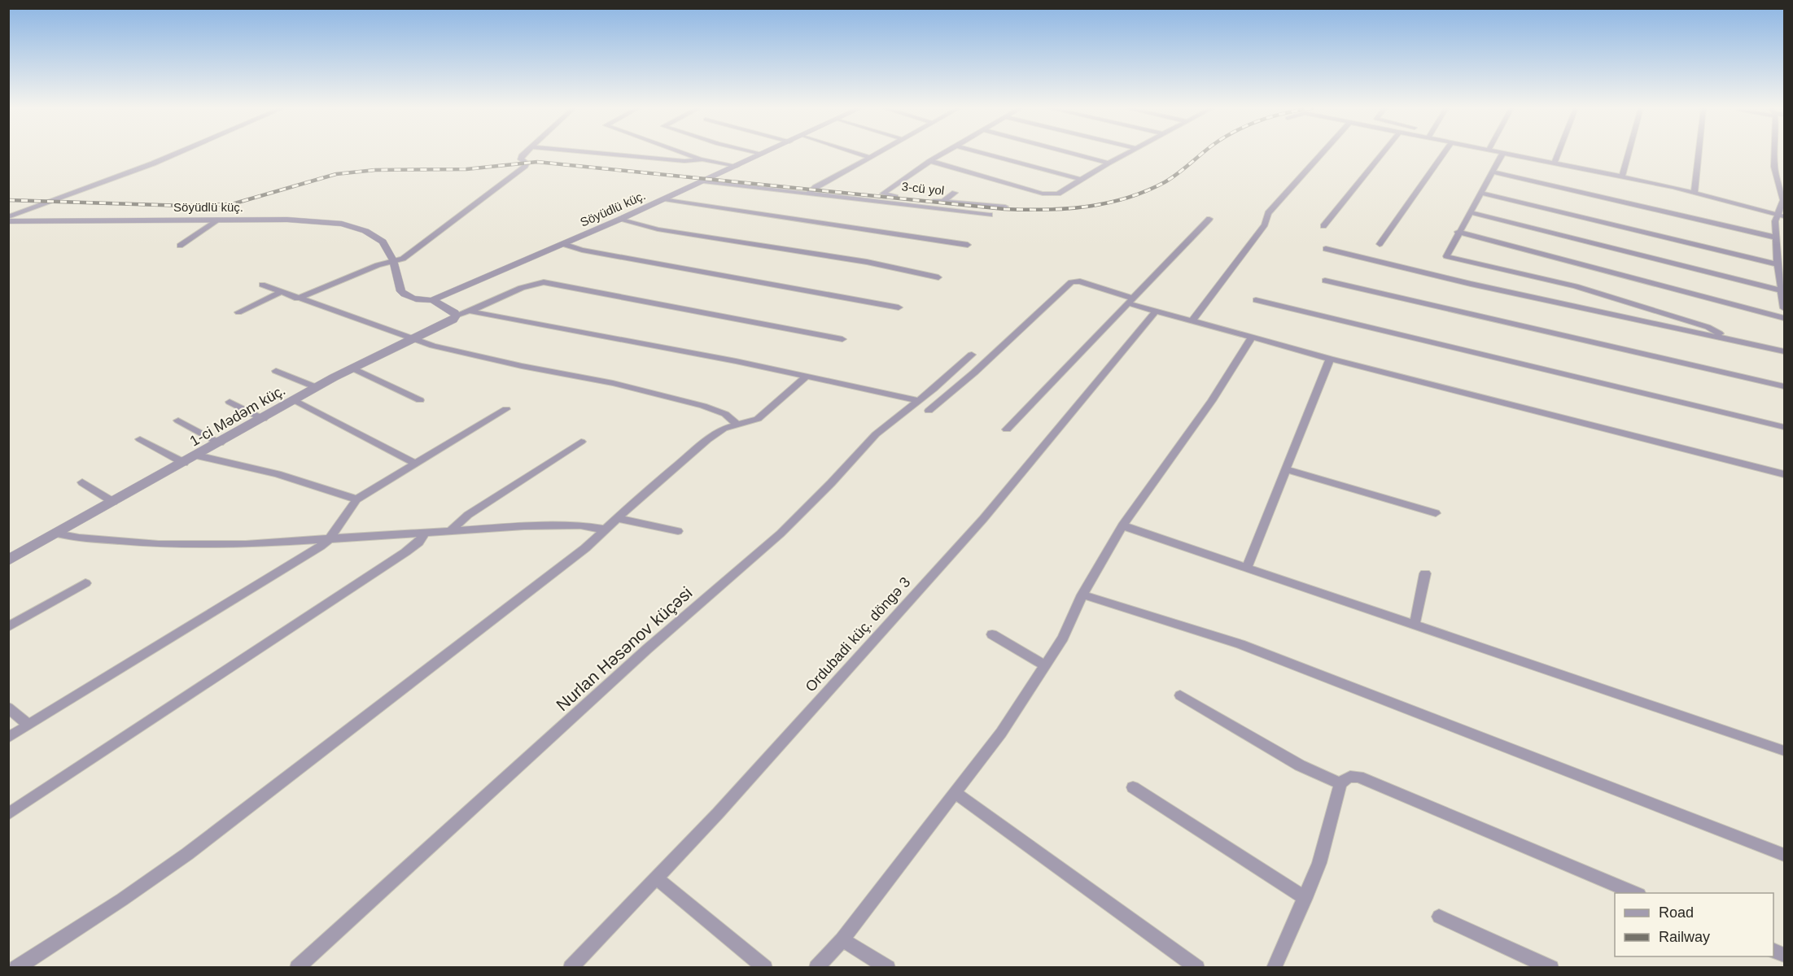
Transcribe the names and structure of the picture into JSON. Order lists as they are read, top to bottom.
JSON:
{
  "streets": {
    "street": [
      "3-cü yol",
      "Söyüdlü küç.",
      "1-ci Mədəm küç.",
      "Ordubadi küç. döngə 3",
      "Nurlan Həsənov küçəsi"
    ]
  },
  "legend": ["Road", "Railway"]
}
